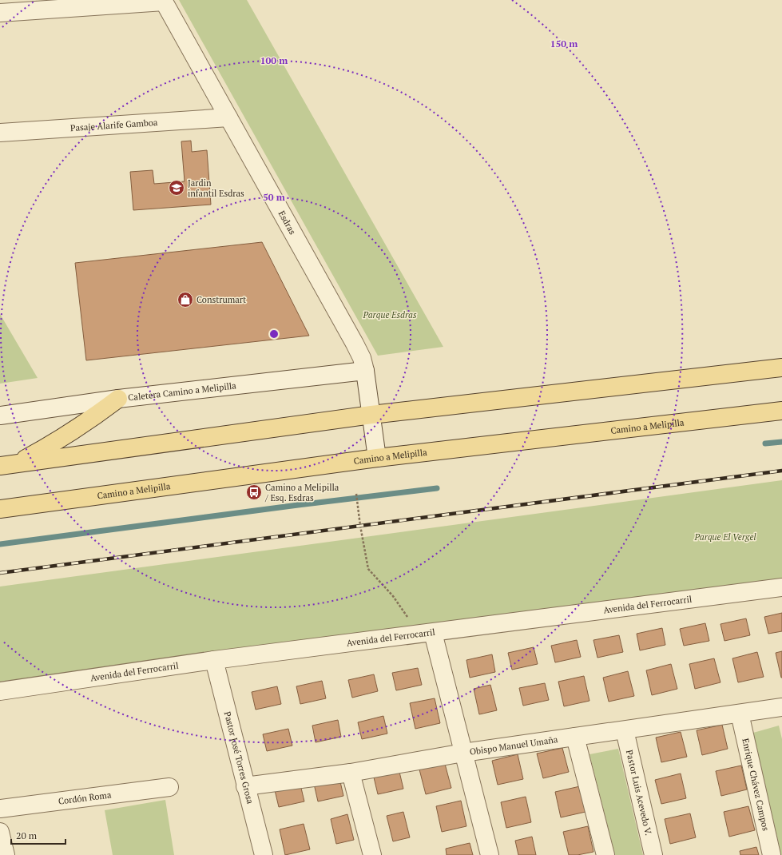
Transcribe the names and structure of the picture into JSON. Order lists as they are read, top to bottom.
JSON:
{
  "streets": {
    "main road": ["Camino a Melipilla"],
    "street": [
      "Pasaje Alarife Gamboa",
      "Esdras",
      "Caletera Camino a Melipilla",
      "Avenida del Ferrocarril",
      "Obispo Manuel Umaña",
      "Pastor José Torres Grosa",
      "Enrique Chávez Campos",
      "Pastor Luis Acevedo V.",
      "Cordón Roma"
    ]
  },
  "crossings": [
    ["Pasaje Alarife Gamboa", "Esdras"],
    ["Esdras", "Caletera Camino a Melipilla"],
    ["Esdras", "Camino a Melipilla"],
    ["Avenida del Ferrocarril", "Pastor José Torres Grosa"],
    ["Obispo Manuel Umaña", "Pastor José Torres Grosa"],
    ["Obispo Manuel Umaña", "Enrique Chávez Campos"],
    ["Obispo Manuel Umaña", "Pastor Luis Acevedo V."]
  ],
  "parks": ["Parque Esdras", "Parque El Vergel"],
  "places": {
    "school or university": ["Jardin infantil Esdras"],
    "shop": ["Construmart"],
    "bus stop": ["Camino a Melipilla / Esq. Esdras"]
  },
  "scale_bar": "20 m",
  "rings": ["150 m", "100 m", "50 m"]
}
